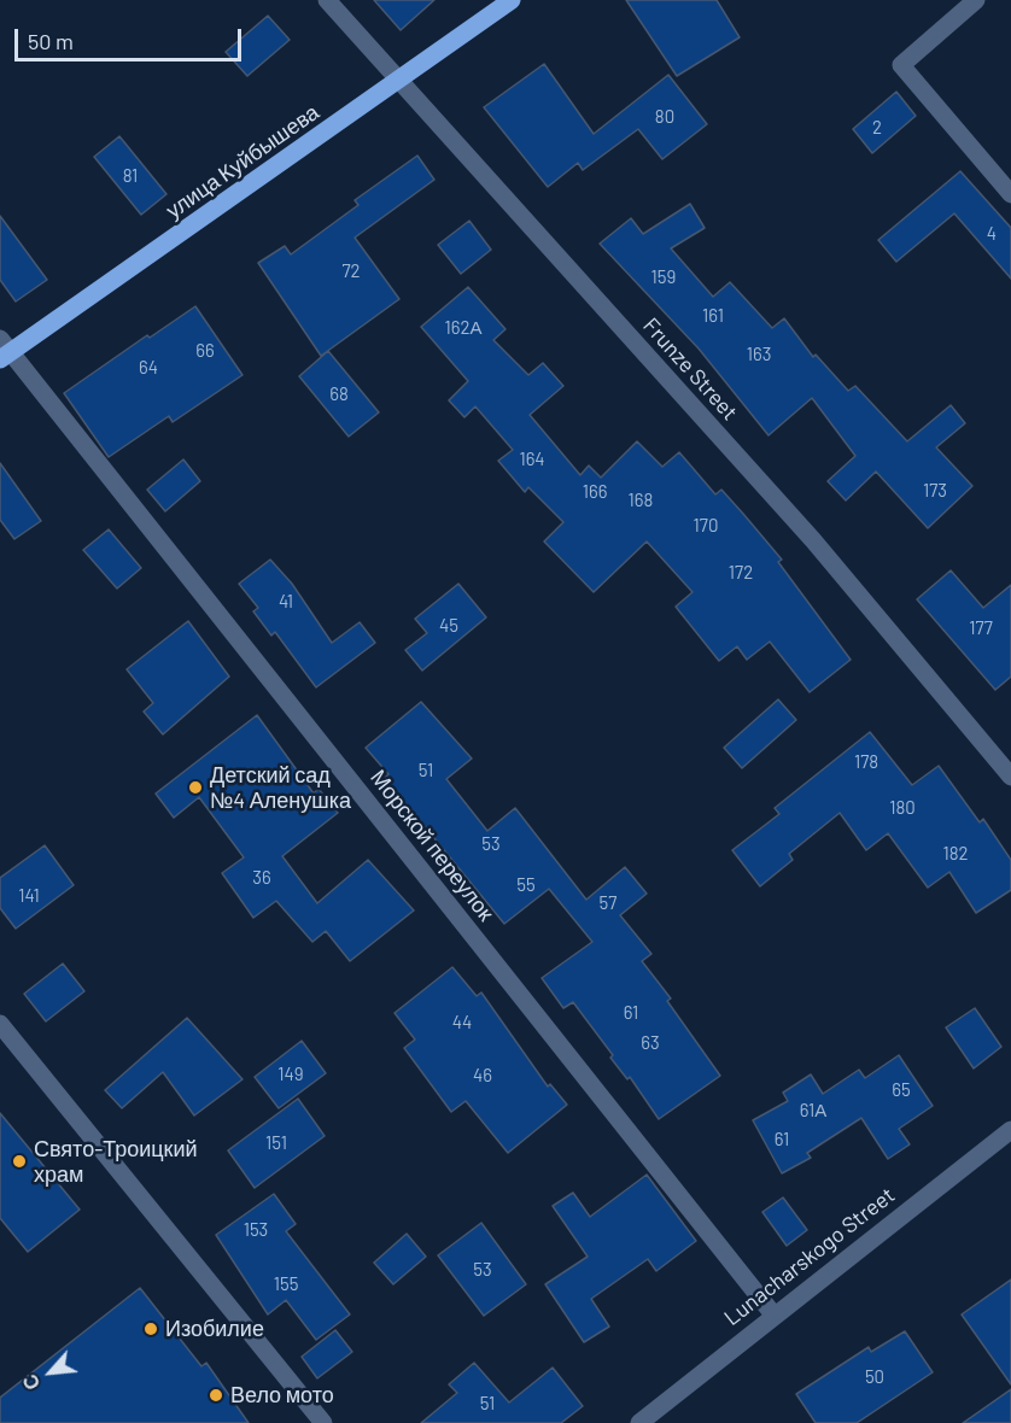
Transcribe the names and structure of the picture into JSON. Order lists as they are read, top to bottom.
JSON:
{
  "streets": {
    "main road": ["улица Куйбышева"],
    "street": ["Frunze Street", "Морской переулок", "Lunacharskogo Street"]
  },
  "crossings": [
    ["улица Куйбышева", "Frunze Street"],
    ["улица Куйбышева", "Морской переулок"],
    ["Морской переулок", "Lunacharskogo Street"]
  ],
  "places": [
    "Детский сад №4 Аленушка",
    "Свято-Троицкий храм",
    "Изобилие",
    "Вело мото"
  ],
  "house_numbers": [
    "80",
    "2",
    "81",
    "4",
    "72",
    "159",
    "161",
    "162А",
    "66",
    "163",
    "64",
    "68",
    "164",
    "173",
    "166",
    "168",
    "170",
    "172",
    "41",
    "45",
    "177",
    "178",
    "51",
    "180",
    "53",
    "182",
    "36",
    "55",
    "141",
    "57",
    "61",
    "44",
    "63",
    "149",
    "46",
    "65",
    "61А",
    "61",
    "151",
    "153",
    "53",
    "155",
    "50",
    "51"
  ],
  "scale_bar": "50 m",
  "north": "bottom left"
}
